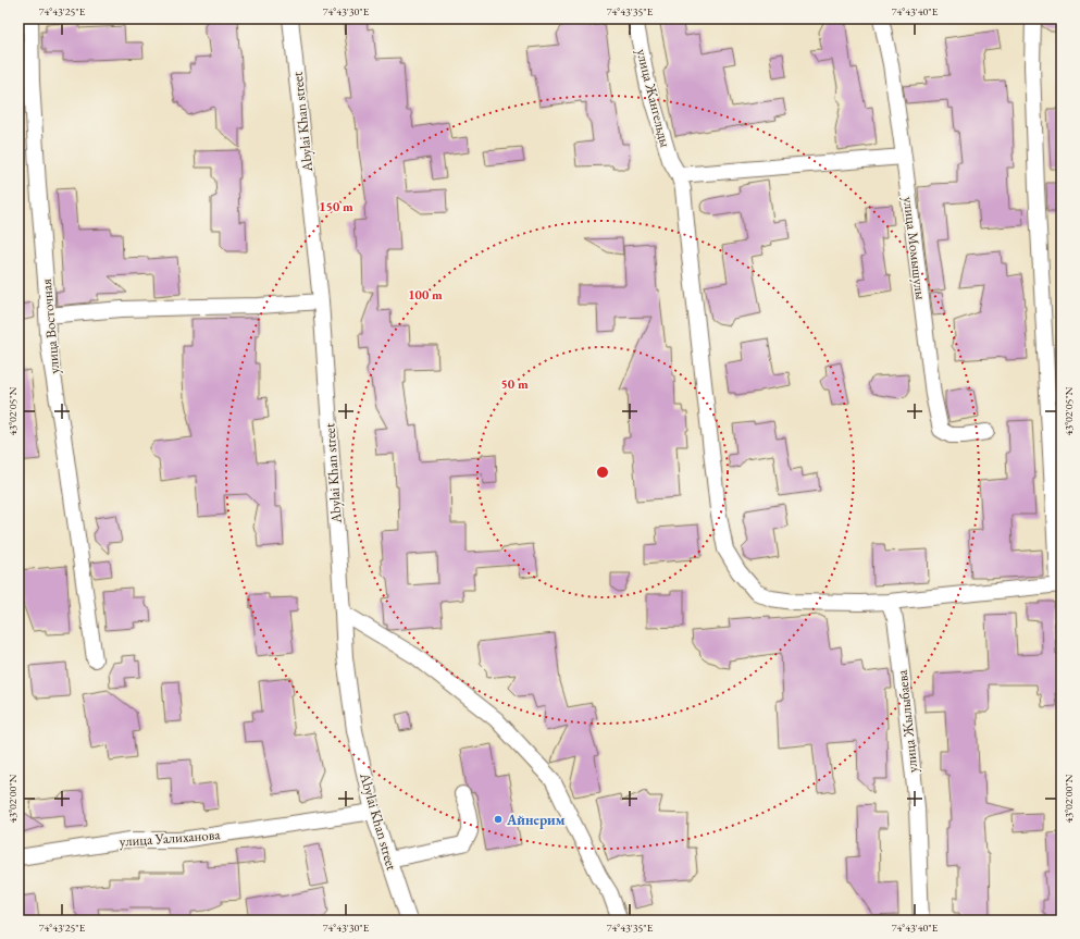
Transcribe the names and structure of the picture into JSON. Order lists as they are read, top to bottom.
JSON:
{
  "streets": {
    "street": [
      "улица Жангельды",
      "Abylai Khan street",
      "улица Момышулы",
      "улица Восточная",
      "улица Жылыбаева",
      "улица Уалиханова"
    ]
  },
  "crossings": [
    ["улица Жангельды", "улица Жылыбаева"],
    ["Abylai Khan street", "улица Уалиханова"]
  ],
  "places": ["Айнерим"],
  "coordinates": [
    "74°43'25\"E",
    "74°43'30\"E",
    "74°43'35\"E",
    "74°43'40\"E",
    "43°02'05\"N",
    "43°02'00\"N"
  ],
  "rings": ["150 m", "100 m", "50 m"]
}
